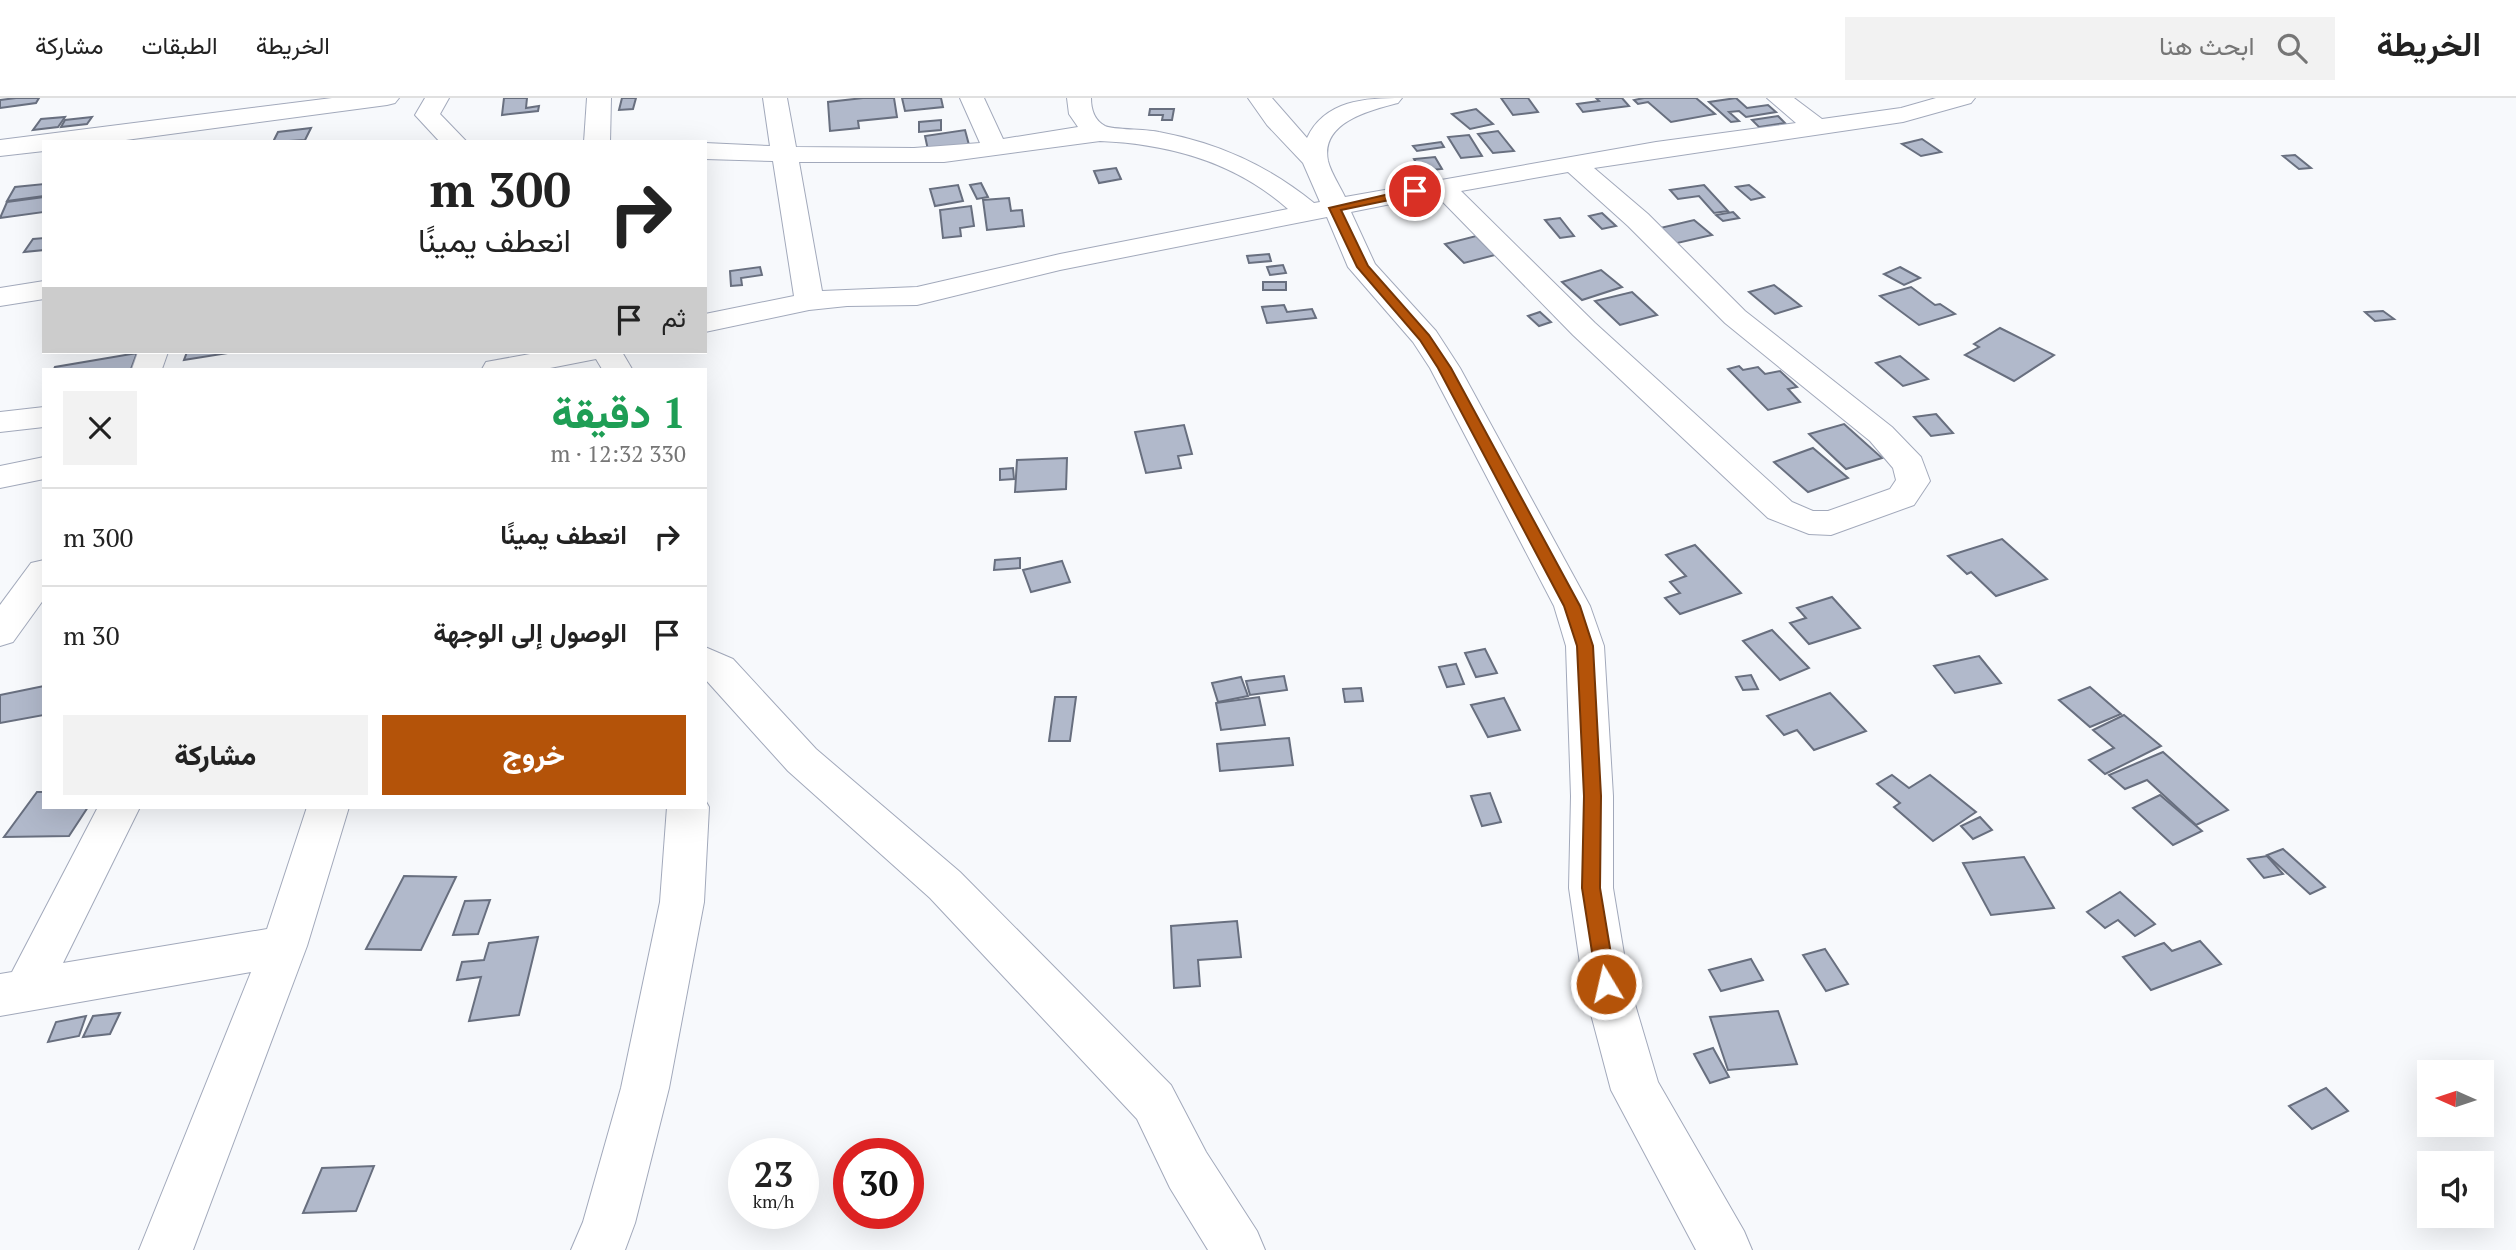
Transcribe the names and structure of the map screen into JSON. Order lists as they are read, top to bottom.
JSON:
{
  "north": "left",
  "page": {
    "header": "الخريطة",
    "search": "ابحث هنا",
    "nav": ["الخريطة", "الطبقات", "مشاركة"],
    "turn": ["300 m", "انعطف يمينًا"],
    "then": "ثم",
    "heading": ["1 دقيقة", "330 m · 12:32"],
    "list": [
      {
        "name": "انعطف يمينًا",
        "value": "300 m"
      },
      {
        "name": "الوصول إلى الوجهة",
        "value": "30 m"
      }
    ],
    "buttons": ["خروج", "مشاركة"],
    "speed": "23 km/h",
    "limit": "30"
  }
}
